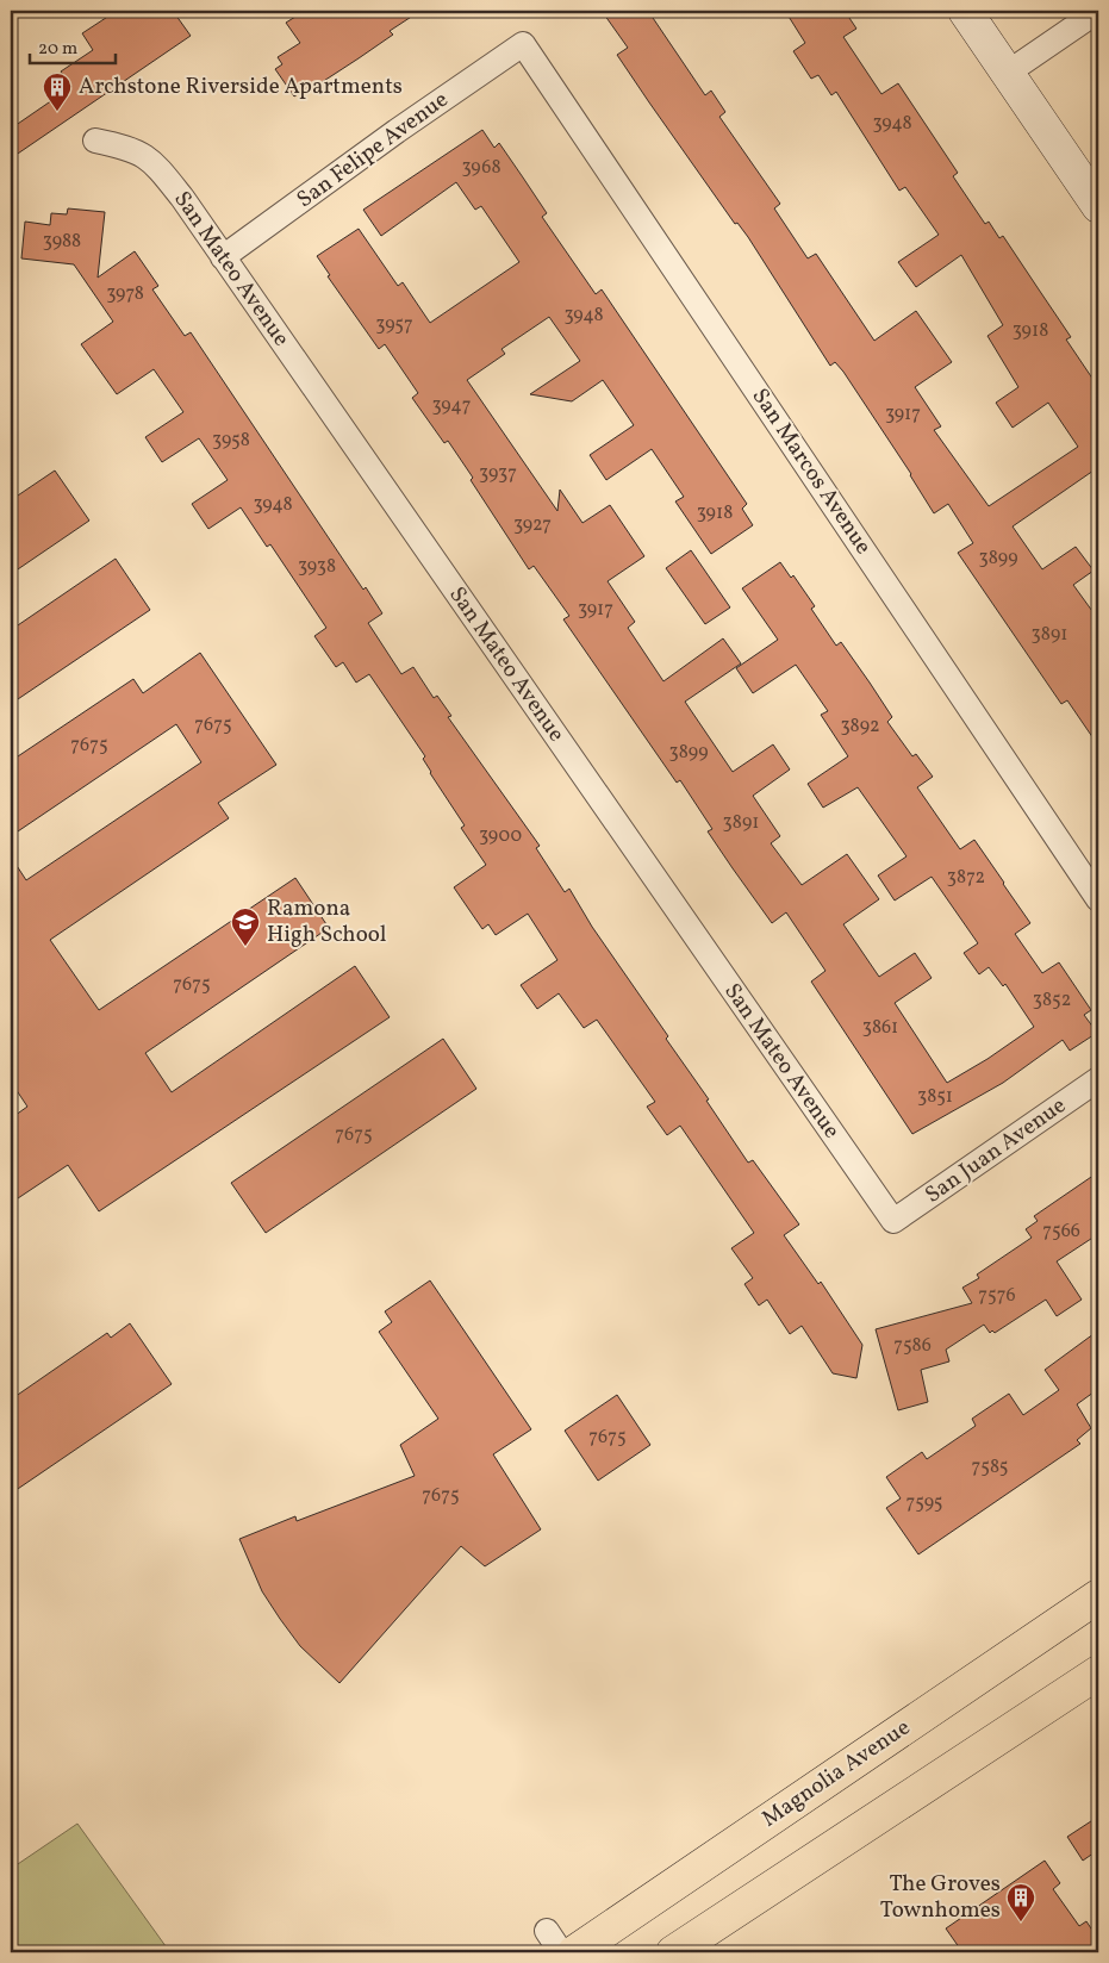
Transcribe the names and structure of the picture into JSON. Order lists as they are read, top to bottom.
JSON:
{
  "streets": {
    "main road": ["Magnolia Avenue"],
    "street": [
      "San Felipe Avenue",
      "San Mateo Avenue",
      "San Marcos Avenue",
      "San Juan Avenue"
    ]
  },
  "crossings": [
    ["San Felipe Avenue", "San Mateo Avenue"],
    ["San Felipe Avenue", "San Marcos Avenue"],
    ["San Mateo Avenue", "San Juan Avenue"]
  ],
  "places": {
    "building": ["Archstone Riverside Apartments", "The Groves Townhomes"],
    "school or university": ["Ramona High School"]
  },
  "house_numbers": [
    "3948",
    "3968",
    "3988",
    "3978",
    "3948",
    "3957",
    "3918",
    "3947",
    "3917",
    "3958",
    "3937",
    "3948",
    "3918",
    "3927",
    "3899",
    "3938",
    "3917",
    "3891",
    "7675",
    "3892",
    "7675",
    "3899",
    "3891",
    "3900",
    "3872",
    "7675",
    "3852",
    "3861",
    "3851",
    "7675",
    "7566",
    "7576",
    "7586",
    "7675",
    "7585",
    "7675",
    "7595"
  ],
  "scale_bar": "20 m"
}
